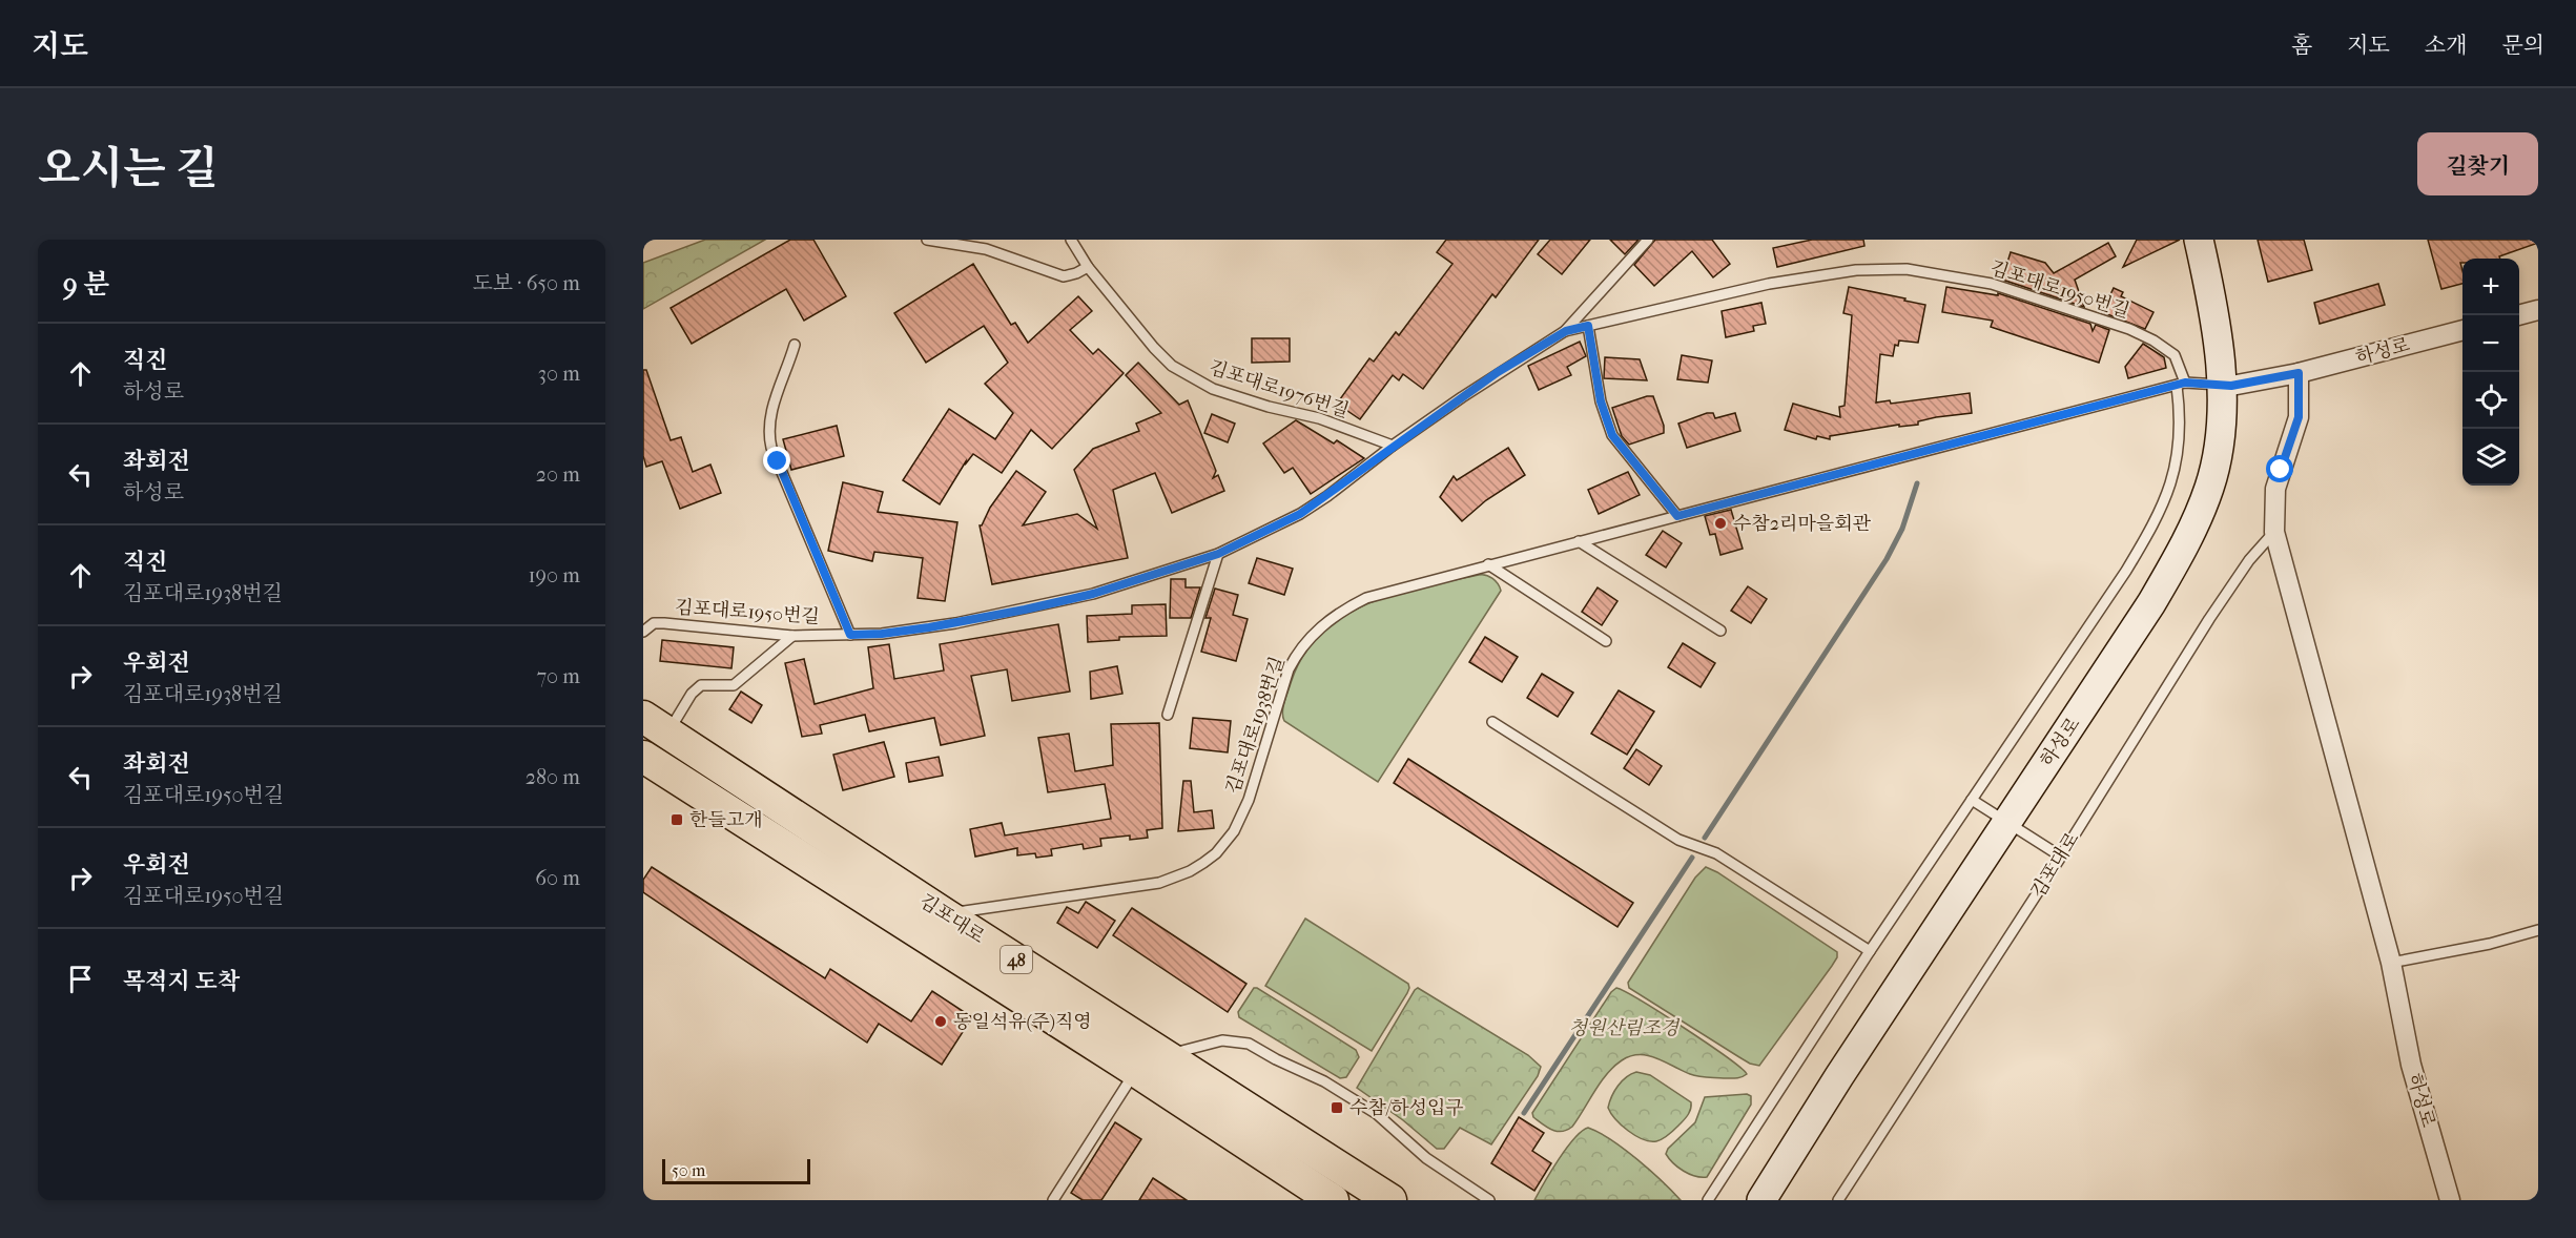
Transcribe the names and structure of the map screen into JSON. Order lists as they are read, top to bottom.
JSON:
{
  "streets": {
    "main road": ["김포대로", "48"],
    "street": ["하성로"],
    "lane": ["김포대로1950번길", "김포대로1976번길", "김포대로1938번길"]
  },
  "crossings": [
    ["김포대로1950번길", "김포대로1976번길"],
    ["김포대로1950번길", "김포대로1938번길"],
    ["하성로", "김포대로1938번길"],
    ["하성로", "김포대로"],
    ["김포대로1938번길", "김포대로"]
  ],
  "parks": ["청원산림조경"],
  "places": {
    "other": ["수참2리마을회관", "동일석유(주)직영"],
    "transit": ["한들고개", "수참/하성입구"]
  },
  "scale_bar": "50 m",
  "page": {
    "header": "지도",
    "nav": [
      "홈",
      "지도",
      "소개",
      "문의"
    ],
    "title": "오시는 길",
    "buttons": "길찾기",
    "heading": ["9 분", "도보 · 650 m"],
    "map_buttons": ["+", "−"],
    "list": [
      ["직진", "하성로", "30 m"],
      ["좌회전", "하성로", "20 m"],
      ["직진", "김포대로1938번길", "190 m"],
      ["우회전", "김포대로1938번길", "70 m"],
      ["좌회전", "김포대로1950번길", "280 m"],
      ["우회전", "김포대로1950번길", "60 m"],
      "목적지 도착"
    ],
    "scale": "50 m"
  }
}
